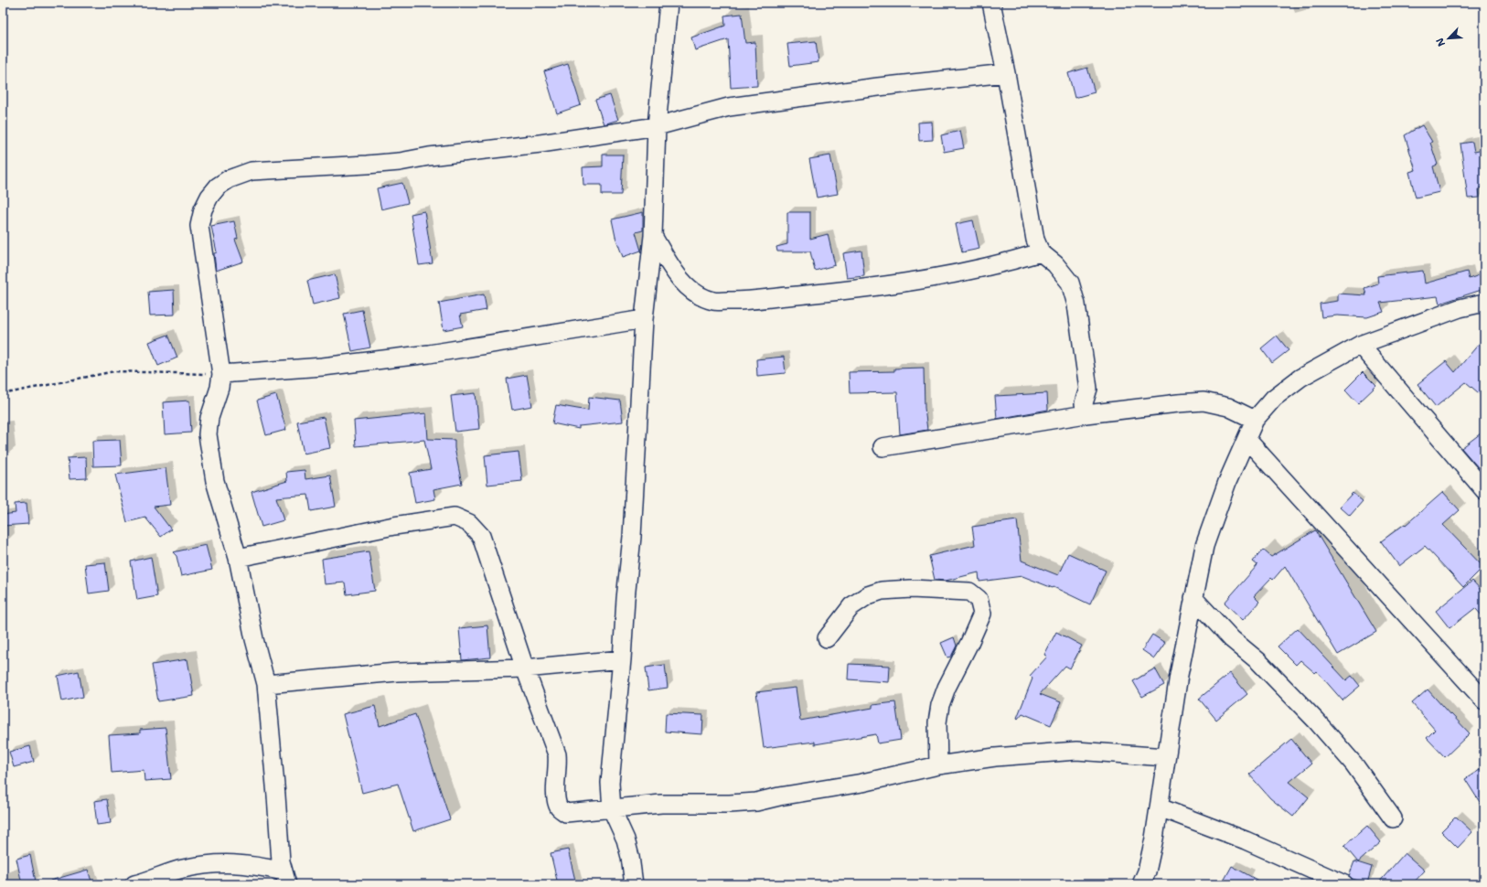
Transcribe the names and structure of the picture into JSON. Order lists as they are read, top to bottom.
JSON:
{
  "north": "bottom left"
}
